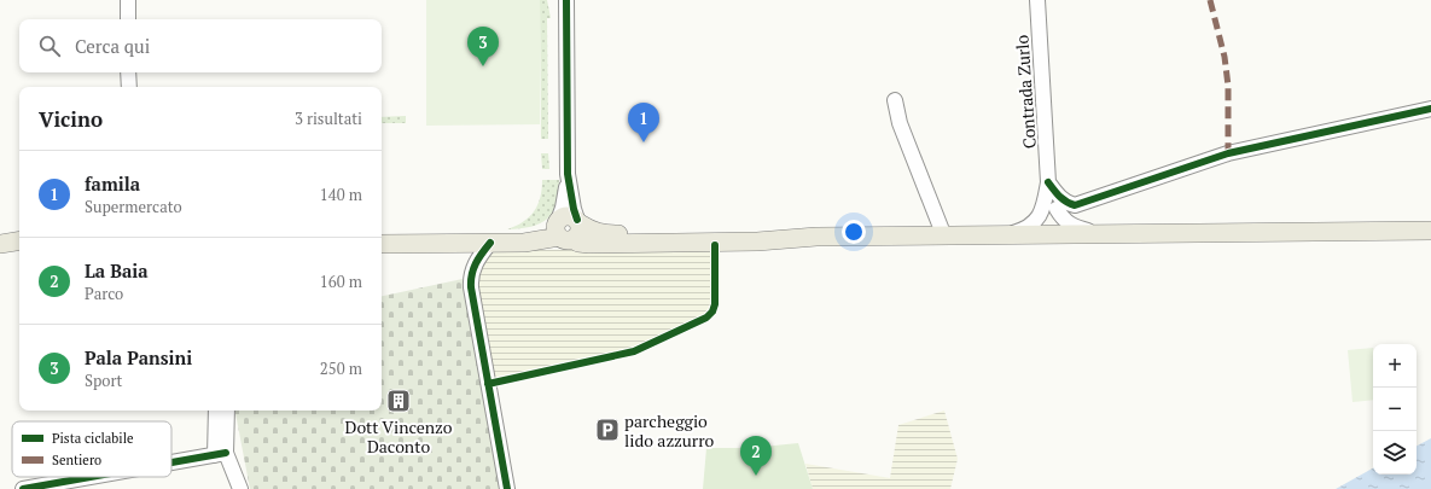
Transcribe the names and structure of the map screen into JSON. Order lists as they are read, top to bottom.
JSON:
{
  "streets": {
    "street": ["Contrada Zurlo"]
  },
  "places": {
    "building": ["Dott Vincenzo Daconto"],
    "parking": ["parcheggio lido azzurro"]
  },
  "legend": ["Pista ciclabile", "Sentiero"],
  "page": {
    "search": "Cerca qui",
    "pins": ["3", "1", "2"],
    "heading": ["Vicino", "3 risultati"],
    "list": [
      {
        "mark": "1",
        "name": "famila",
        "note": "Supermercato",
        "value": "140 m"
      },
      {
        "mark": "2",
        "name": "La Baia",
        "note": "Parco",
        "value": "160 m"
      },
      {
        "mark": "3",
        "name": "Pala Pansini",
        "note": "Sport",
        "value": "250 m"
      }
    ],
    "map_buttons": ["+", "−"]
  }
}
